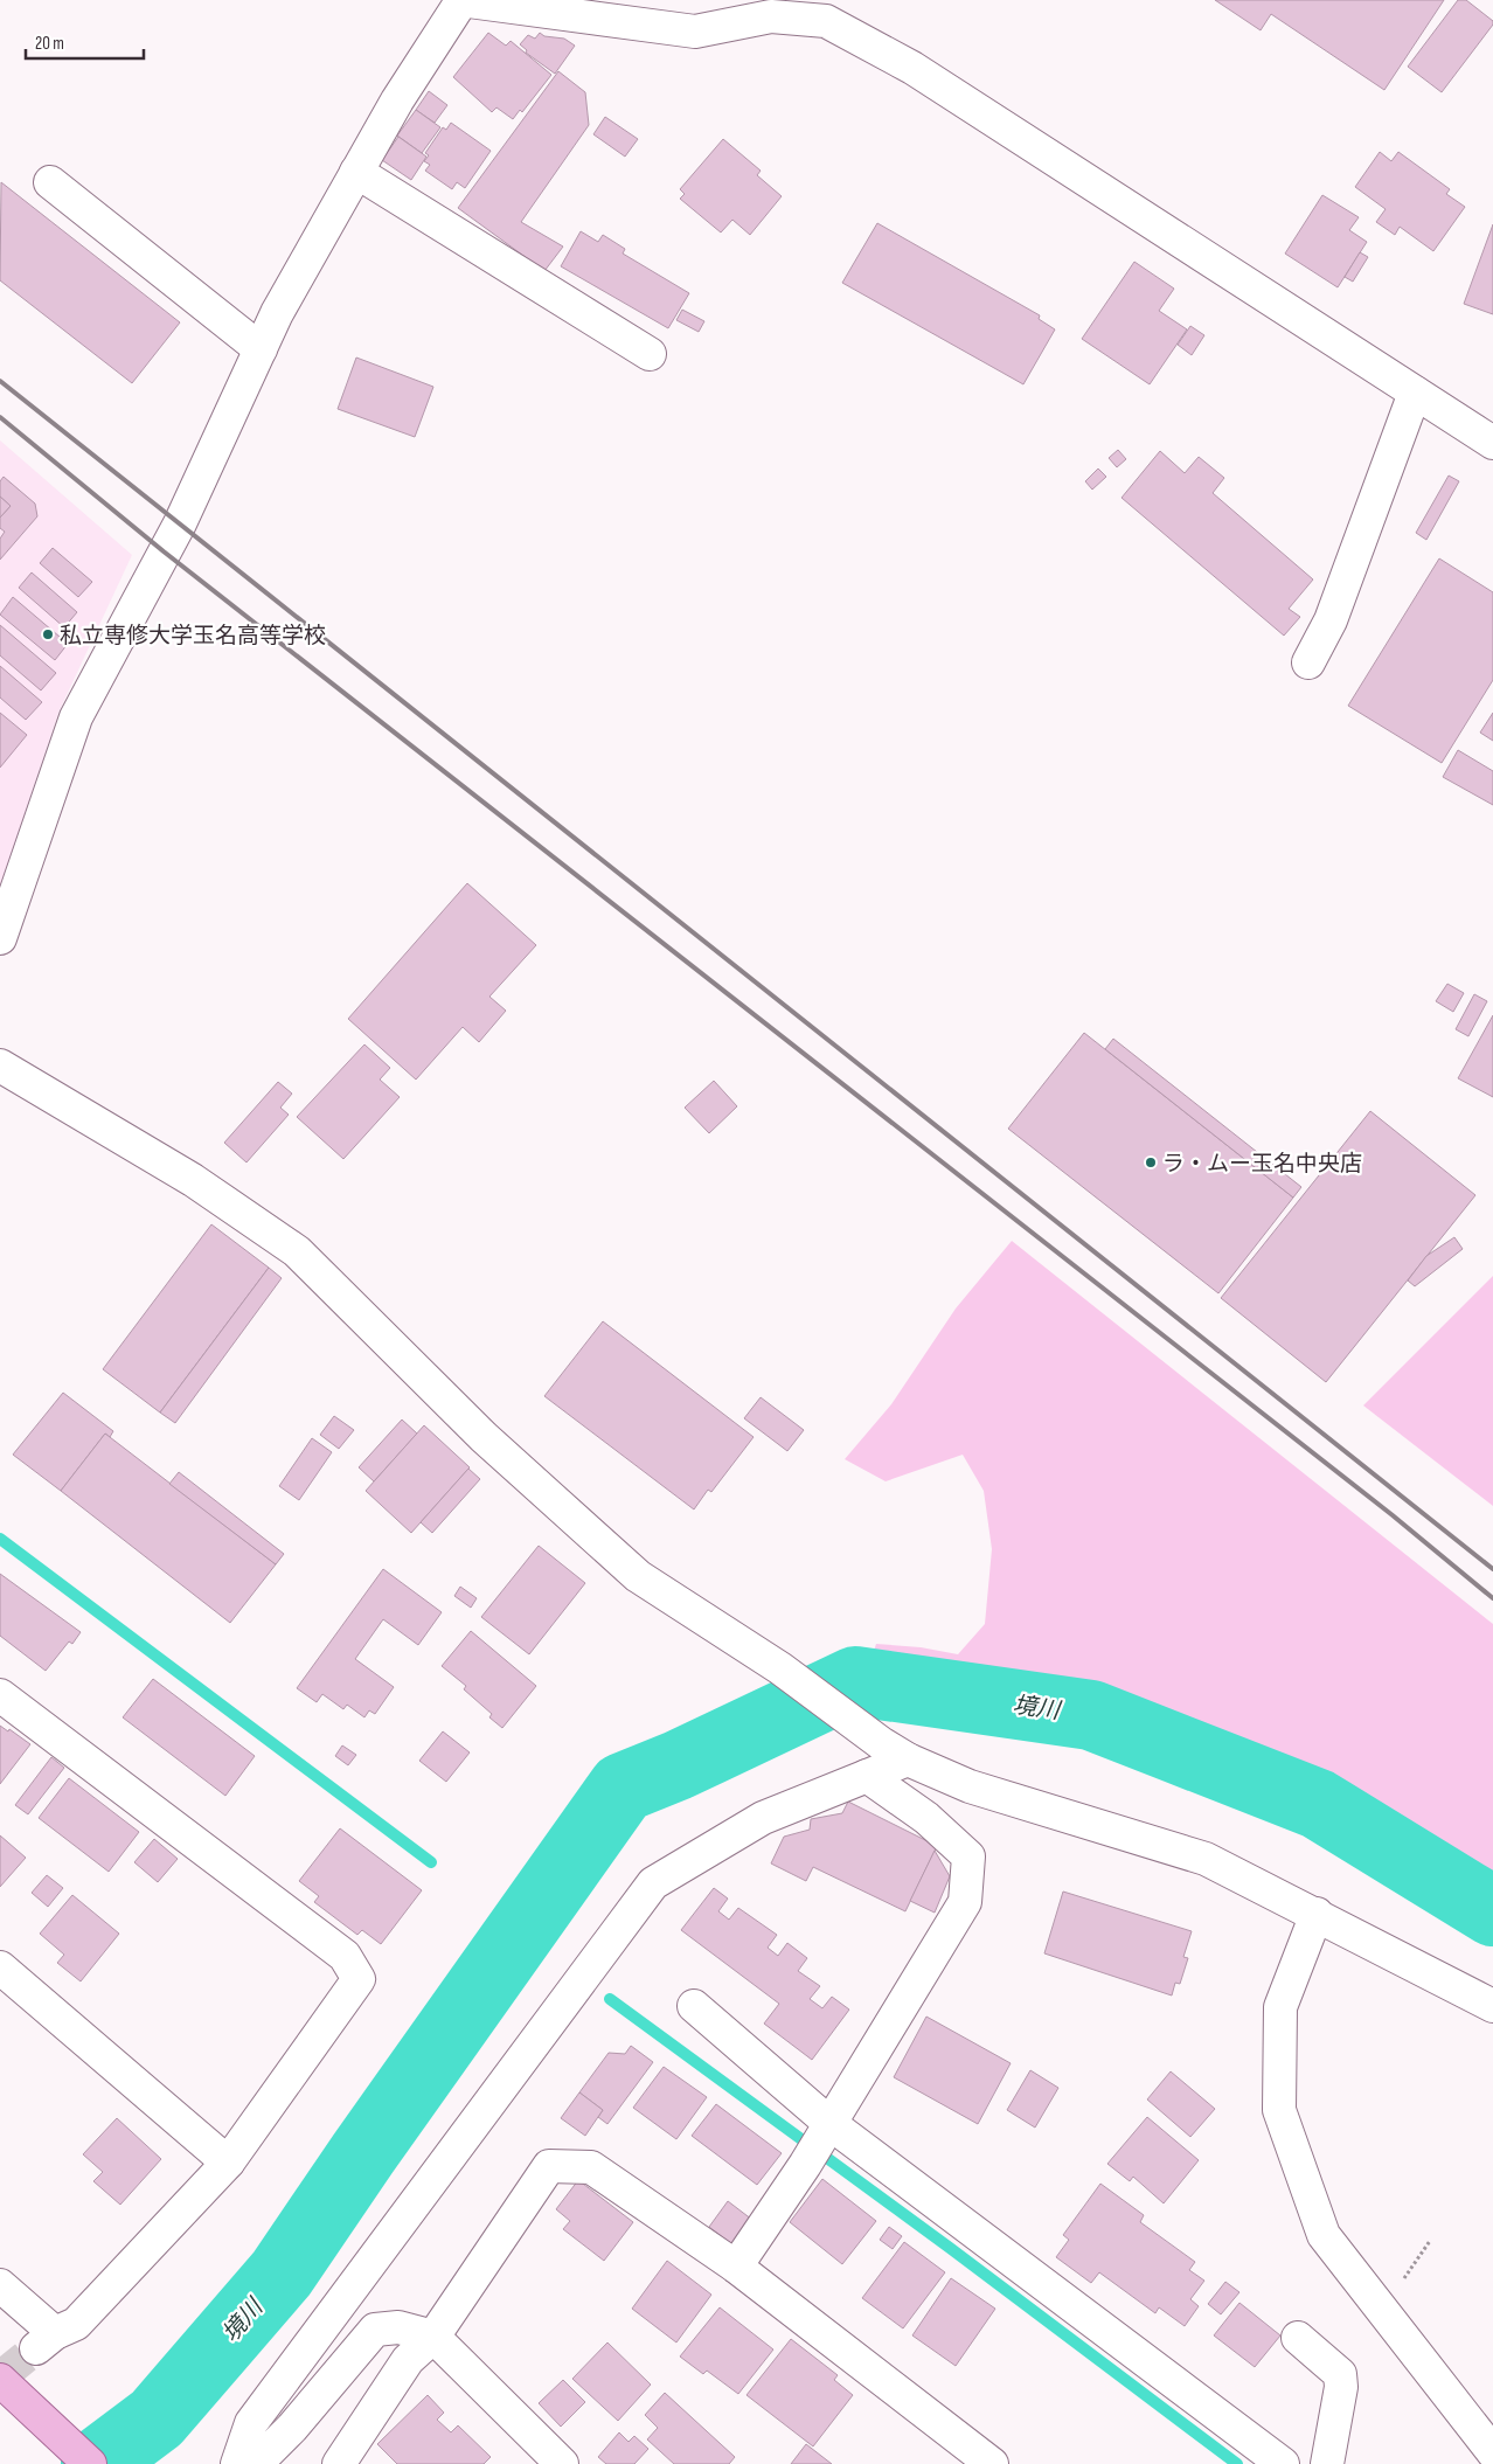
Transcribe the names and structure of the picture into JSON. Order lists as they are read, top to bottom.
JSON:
{
  "water": ["境川"],
  "places": ["私立専修大学玉名高等学校", "ラ・ムー玉名中央店"],
  "scale_bar": "20 m"
}
